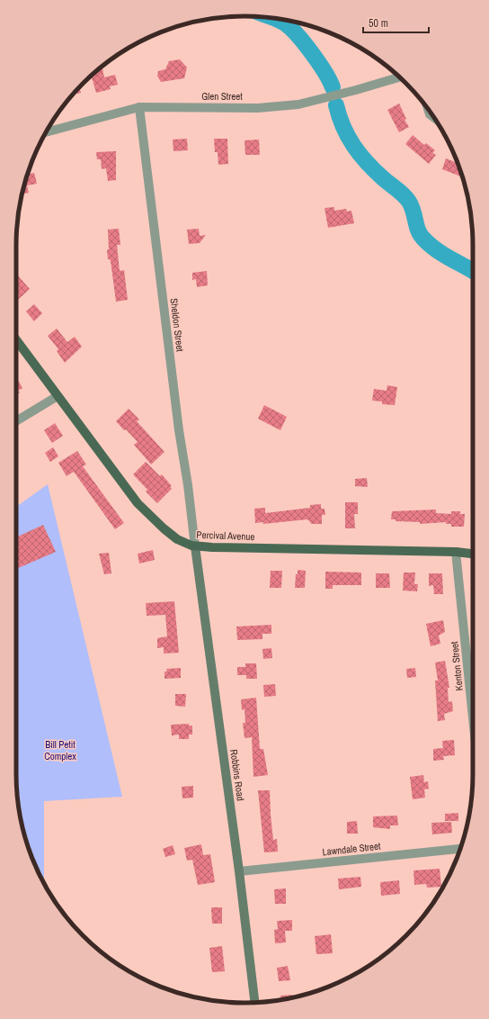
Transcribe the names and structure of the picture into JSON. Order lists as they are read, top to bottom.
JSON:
{
  "streets": {
    "main road": ["Percival Avenue"],
    "street": [
      "Glen Street",
      "Sheldon Street",
      "Kenton Street",
      "Robbins Road",
      "Lawndale Street"
    ]
  },
  "crossings": [
    ["Glen Street", "Sheldon Street"],
    ["Sheldon Street", "Percival Avenue"],
    ["Sheldon Street", "Robbins Road"],
    ["Percival Avenue", "Kenton Street"],
    ["Percival Avenue", "Robbins Road"],
    ["Robbins Road", "Lawndale Street"]
  ],
  "parks": ["Bill Petit Complex"],
  "scale_bar": "50 m"
}
